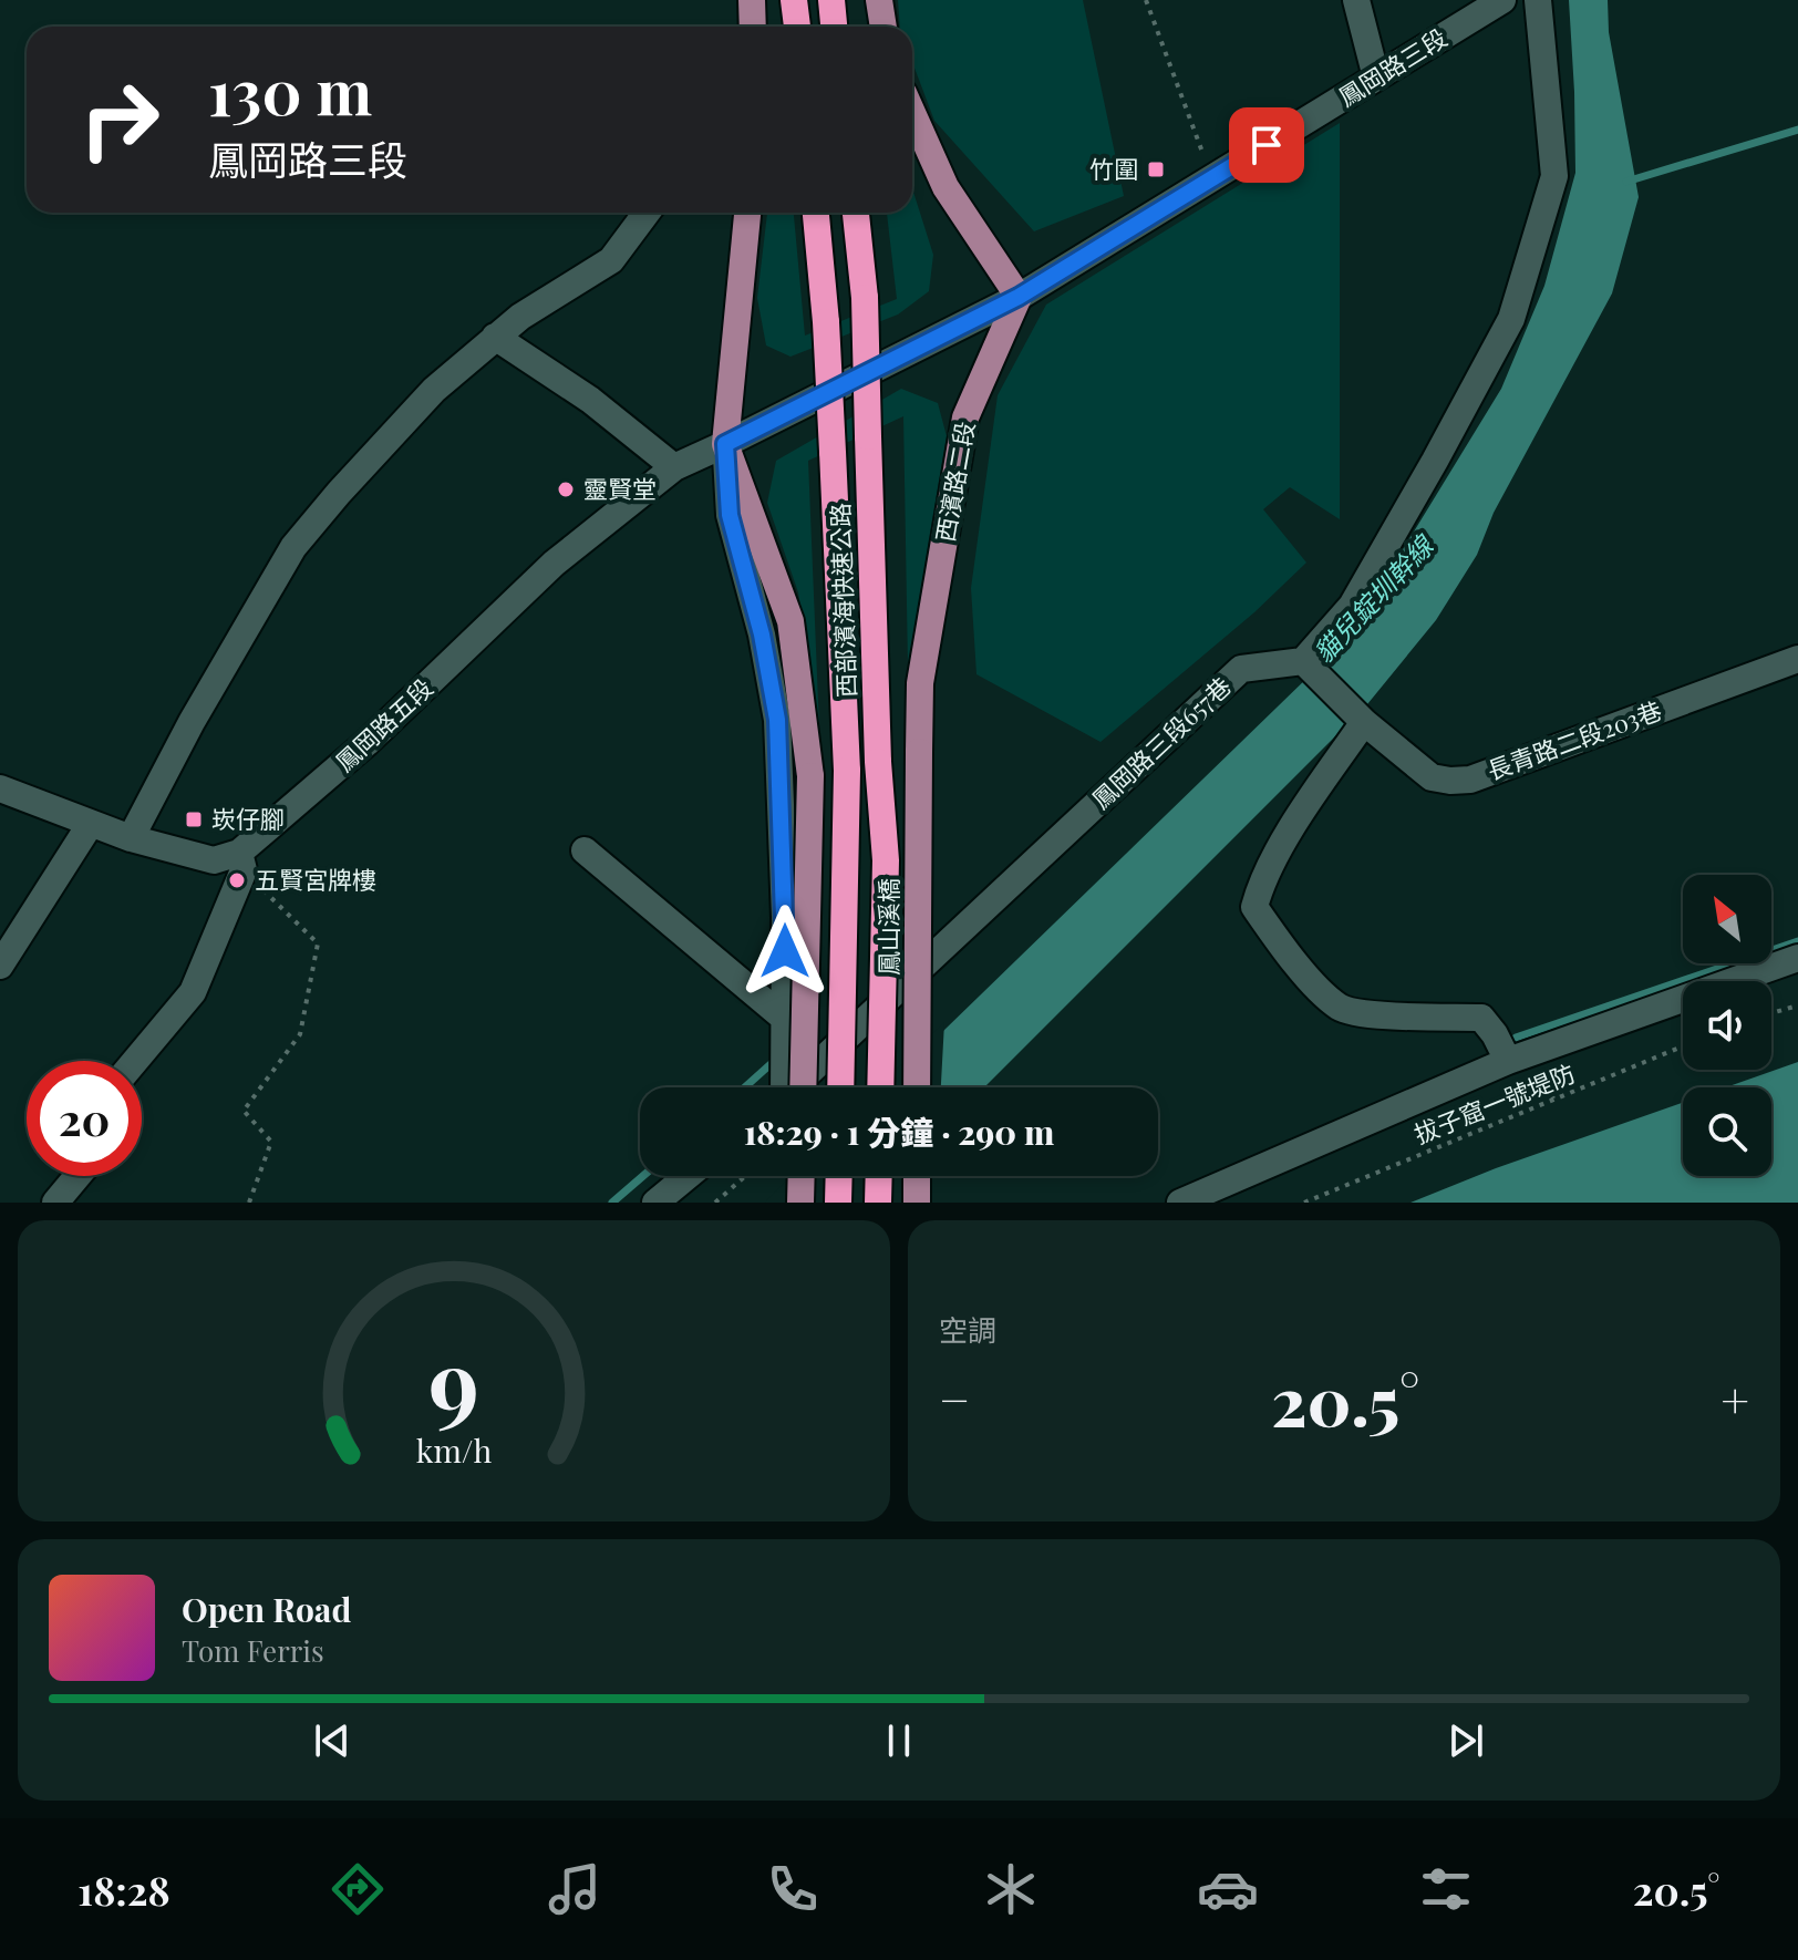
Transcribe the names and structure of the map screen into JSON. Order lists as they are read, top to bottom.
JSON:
{
  "streets": {
    "highway": ["西部濱海快速公路", "鳳山溪橋"],
    "main road": ["西濱路二段"],
    "street": [
      "鳳岡路三段",
      "鳳岡路五段",
      "長青路二段203巷",
      "鳳岡路三段657巷"
    ],
    "path": ["拔子窟一號堤防"]
  },
  "crossings": [
    ["鳳岡路三段", "西濱路二段"],
    ["鳳岡路三段", "鳳岡路五段"],
    ["西濱路二段", "鳳山溪橋"],
    ["西部濱海快速公路", "鳳山溪橋"],
    ["長青路二段203巷", "鳳岡路三段657巷"]
  ],
  "water": ["貓兒錠圳幹線"],
  "places": {
    "transit": ["竹圍", "崁仔腳"],
    "other": ["靈賢堂", "五賢宮牌樓"]
  },
  "north": "top left",
  "page": {
    "turn": ["130 m", "鳳岡路三段"],
    "limit": "20",
    "trip": "18:29 · 1 分鐘 · 290 m",
    "tile": "空調",
    "heat": ["−", "20.5°", "+"],
    "song": ["Open Road", "Tom Ferris"],
    "tabs": ["18:28", "20.5°"],
    "gauge": ["9", "km/h"]
  }
}
